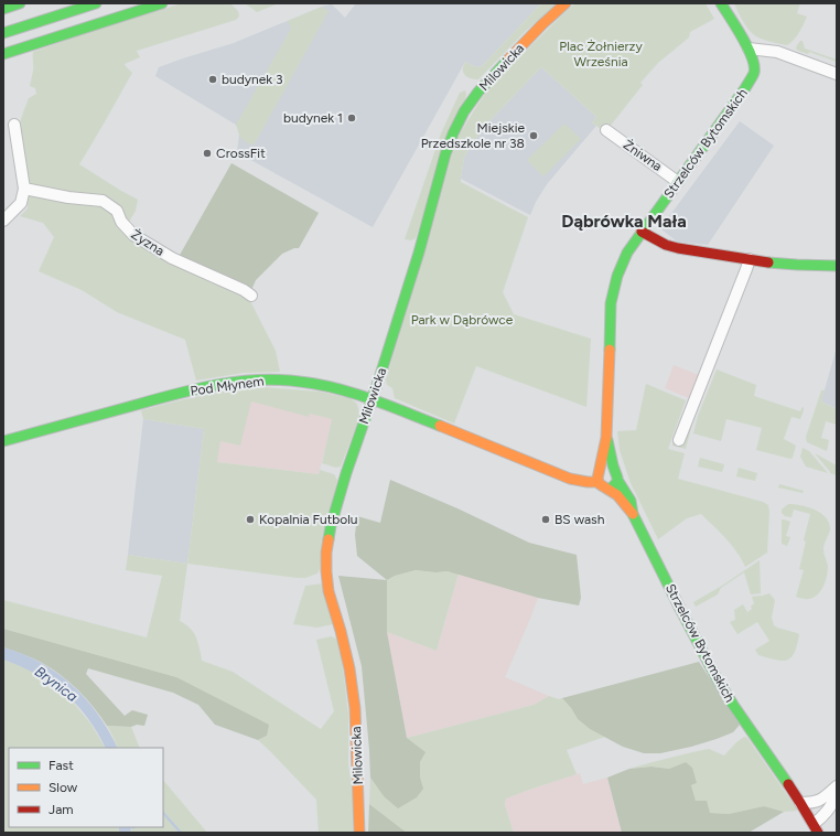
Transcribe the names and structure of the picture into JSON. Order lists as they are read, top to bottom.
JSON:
{
  "streets": {
    "main road": ["Milowicka", "Strzelców Bytomskich", "Pod Młynem"],
    "street": ["Żniwna", "Żyzna"]
  },
  "crossings": [
    ["Milowicka", "Pod Młynem"],
    ["Strzelców Bytomskich", "Żniwna"],
    ["Strzelców Bytomskich", "Pod Młynem"]
  ],
  "districts": ["Dąbrówka Mała"],
  "water": ["Brynica"],
  "parks": ["Plac Żołnierzy Września", "Park w Dąbrówce"],
  "places": [
    "budynek 3",
    "budynek 1",
    "Miejskie Przedszkole nr 38",
    "CrossFit",
    "Kopalnia Futbolu",
    "BS wash"
  ],
  "legend": ["Fast", "Slow", "Jam"]
}
